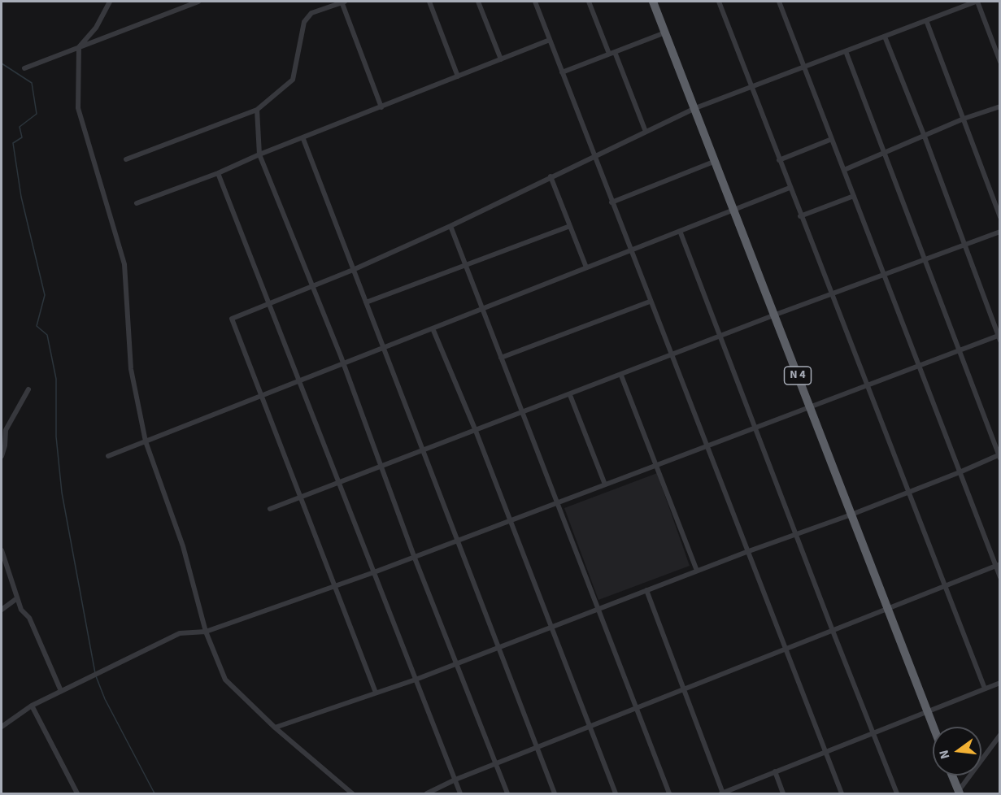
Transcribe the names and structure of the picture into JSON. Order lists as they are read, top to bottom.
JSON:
{
  "streets": {
    "highway": ["N 4"]
  },
  "north": "left"
}
